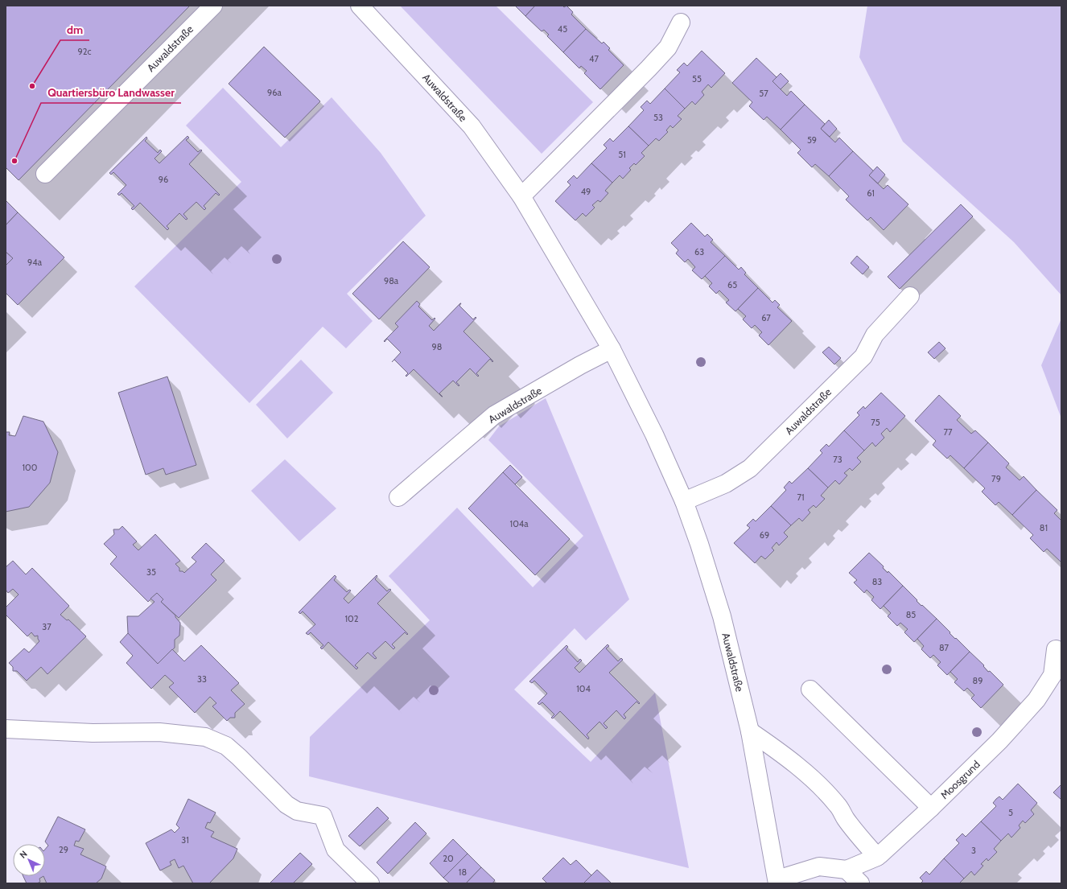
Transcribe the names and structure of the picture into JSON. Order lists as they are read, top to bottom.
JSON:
{
  "streets": {
    "street": ["Auwaldstraße", "Moosgrund"]
  },
  "crossings": [
    ["Auwaldstraße", "Moosgrund"]
  ],
  "places": ["dm", "Quartiersbüro Landwasser"],
  "house_numbers": [
    "45",
    "92c",
    "47",
    "55",
    "96a",
    "57",
    "53",
    "59",
    "51",
    "96",
    "49",
    "61",
    "63",
    "94a",
    "98a",
    "65",
    "67",
    "98",
    "75",
    "77",
    "73",
    "100",
    "79",
    "71",
    "104a",
    "81",
    "69",
    "35",
    "83",
    "85",
    "102",
    "37",
    "87",
    "33",
    "89",
    "104",
    "5",
    "31",
    "29",
    "3",
    "20",
    "18"
  ],
  "north": "top left"
}
